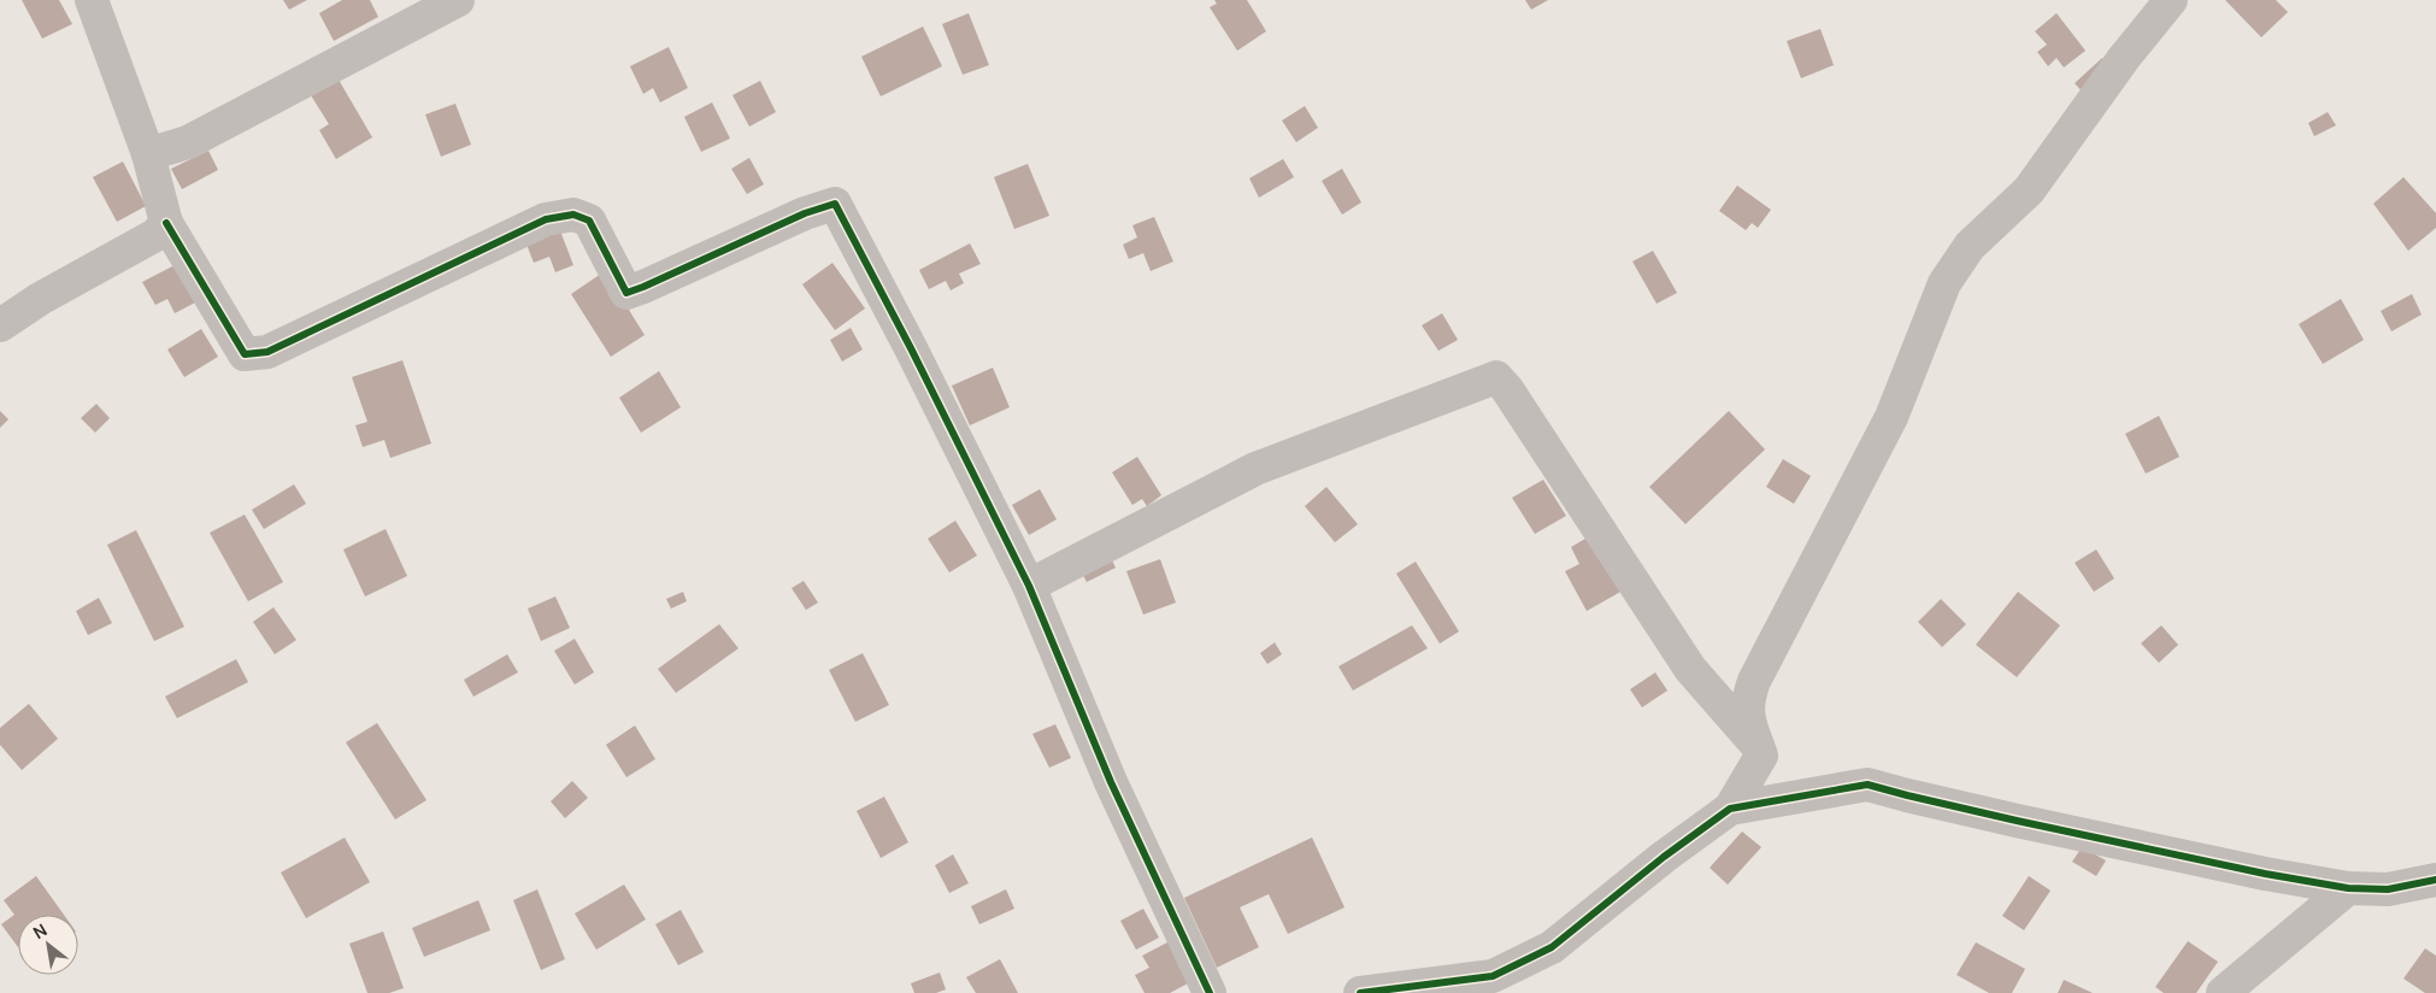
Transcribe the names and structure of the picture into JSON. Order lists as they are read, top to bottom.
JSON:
{
  "north": "top left"
}
